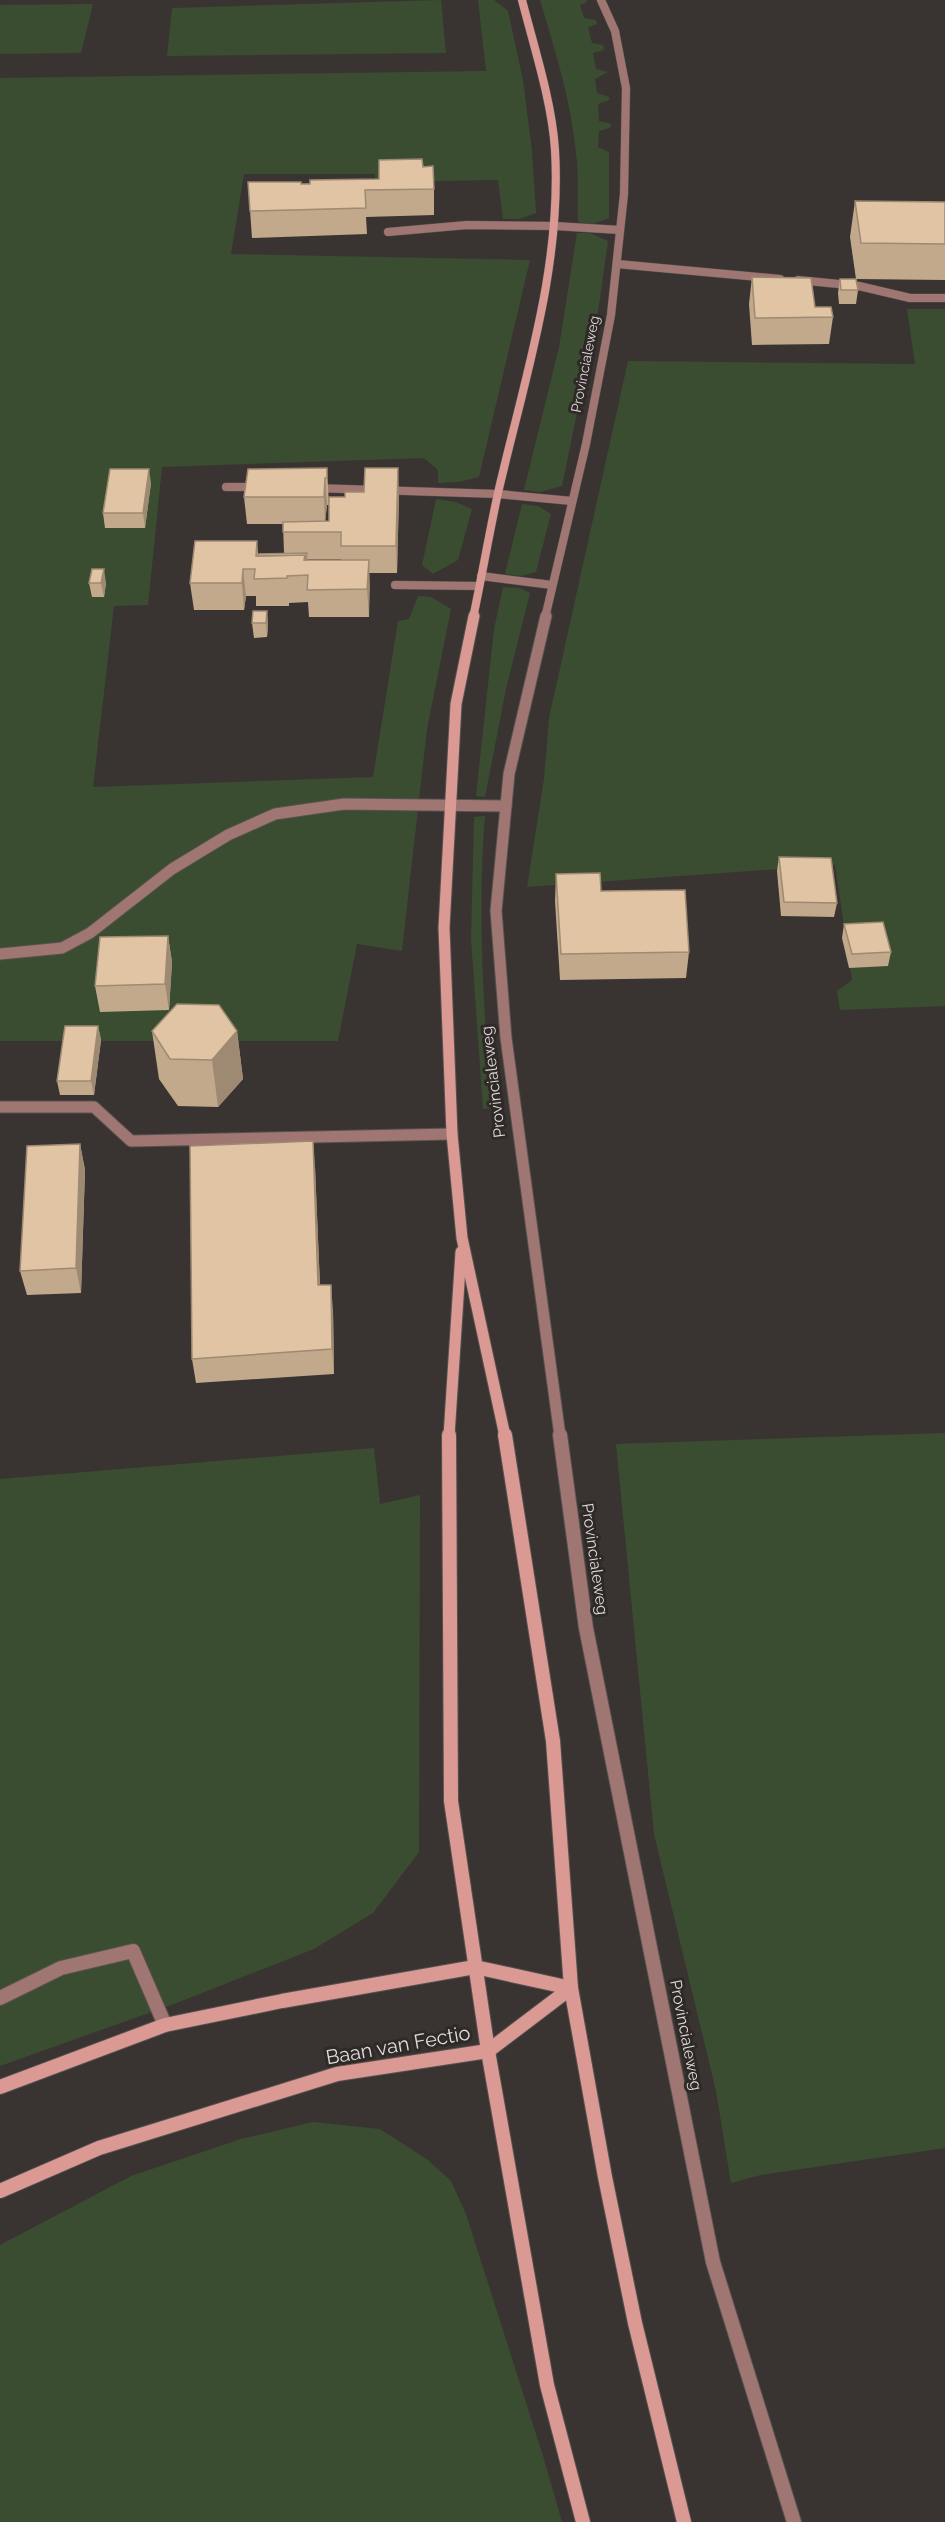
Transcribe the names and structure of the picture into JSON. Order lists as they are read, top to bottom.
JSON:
{
  "streets": {
    "main road": ["Baan van Fectio"],
    "street": ["Provincialeweg"]
  }
}
